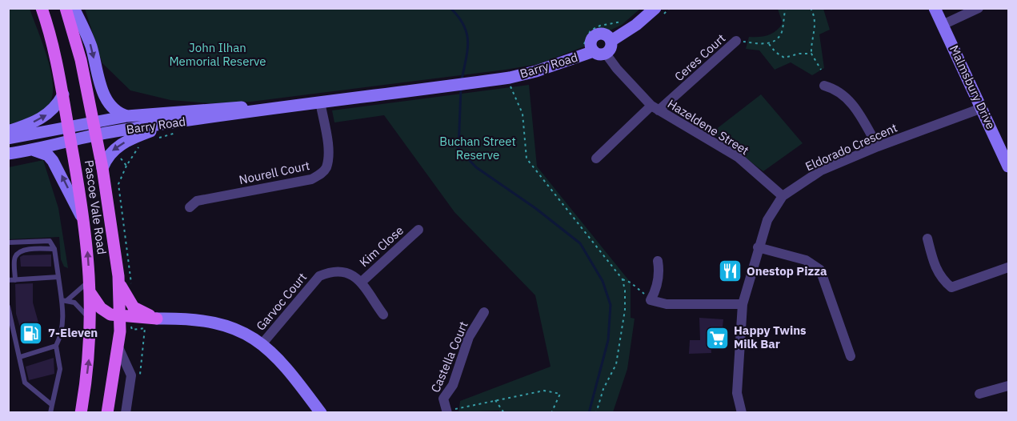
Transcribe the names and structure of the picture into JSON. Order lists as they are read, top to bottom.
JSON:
{
  "streets": {
    "main road": ["Pascoe Vale Road"],
    "street": [
      "Ceres Court",
      "Barry Road",
      "Malmsbury Drive",
      "Hazeldene Street",
      "Eldorado Crescent",
      "Nourell Court",
      "Kim Close",
      "Garvoc Court",
      "Castella Court"
    ]
  },
  "crossings": [
    ["Ceres Court", "Hazeldene Street"],
    ["Barry Road", "Hazeldene Street"],
    ["Barry Road", "Nourell Court"],
    ["Barry Road", "Pascoe Vale Road"],
    ["Malmsbury Drive", "Eldorado Crescent"],
    ["Hazeldene Street", "Eldorado Crescent"],
    ["Kim Close", "Garvoc Court"]
  ],
  "parks": ["John Ilhan Memorial Reserve", "Buchan Street Reserve"],
  "places": {
    "restaurant": ["Onestop Pizza"],
    "fuel station": ["7-Eleven"],
    "supermarket": ["Happy Twins Milk Bar"]
  }
}
